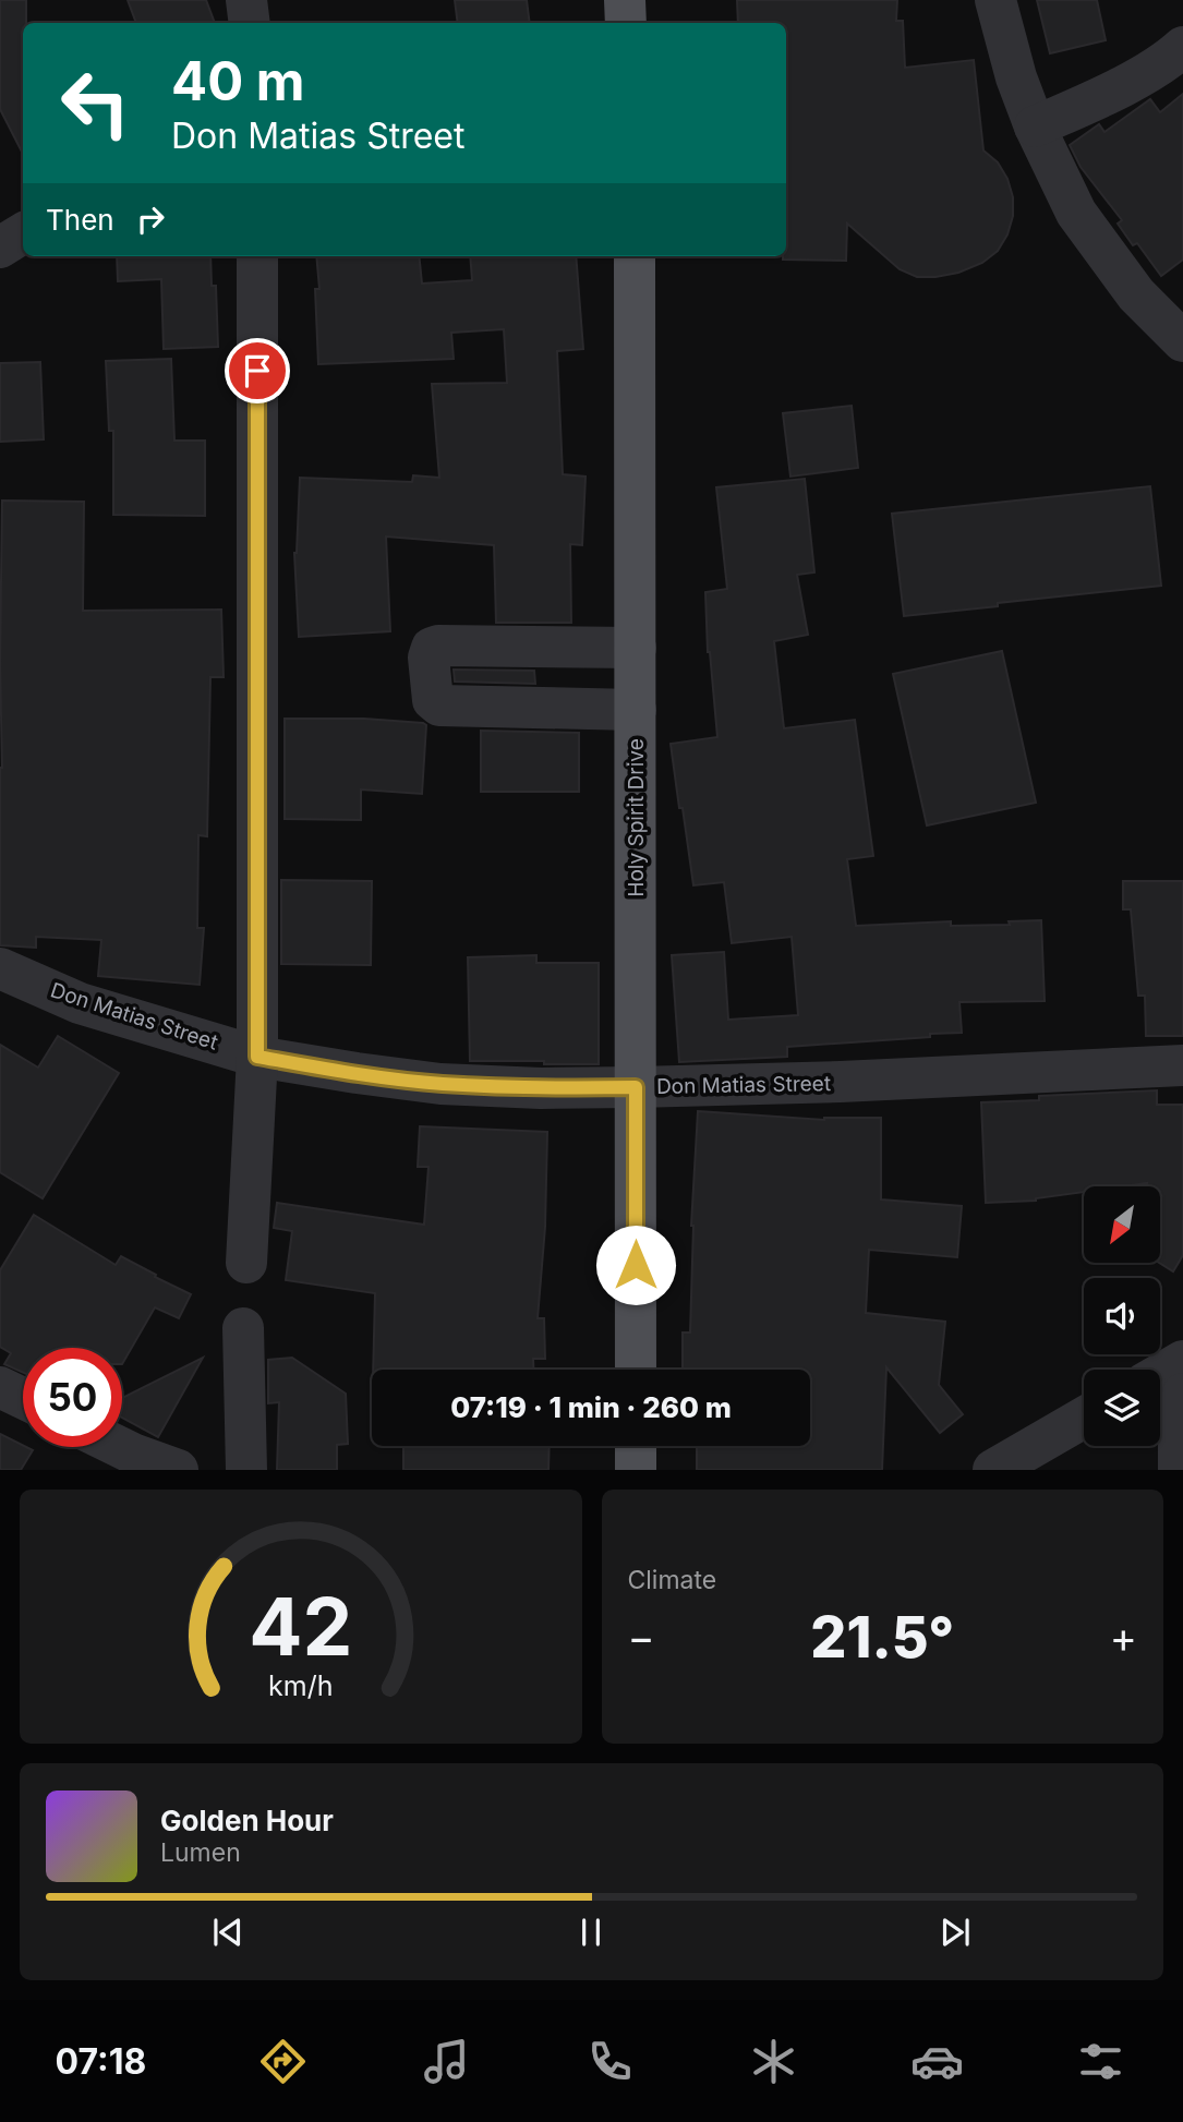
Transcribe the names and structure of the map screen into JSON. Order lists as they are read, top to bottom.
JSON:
{
  "streets": {
    "main road": ["Holy Spirit Drive"],
    "street": ["Don Matias Street"]
  },
  "crossings": [
    ["Holy Spirit Drive", "Don Matias Street"]
  ],
  "north": "bottom left",
  "page": {
    "turn": ["40 m", "Don Matias Street"],
    "then": "Then",
    "limit": "50",
    "trip": "07:19 · 1 min · 260 m",
    "tile": "Climate",
    "heat": ["−", "21.5°", "+"],
    "song": ["Golden Hour", "Lumen"],
    "tabs": "07:18",
    "gauge": ["42", "km/h"]
  }
}
